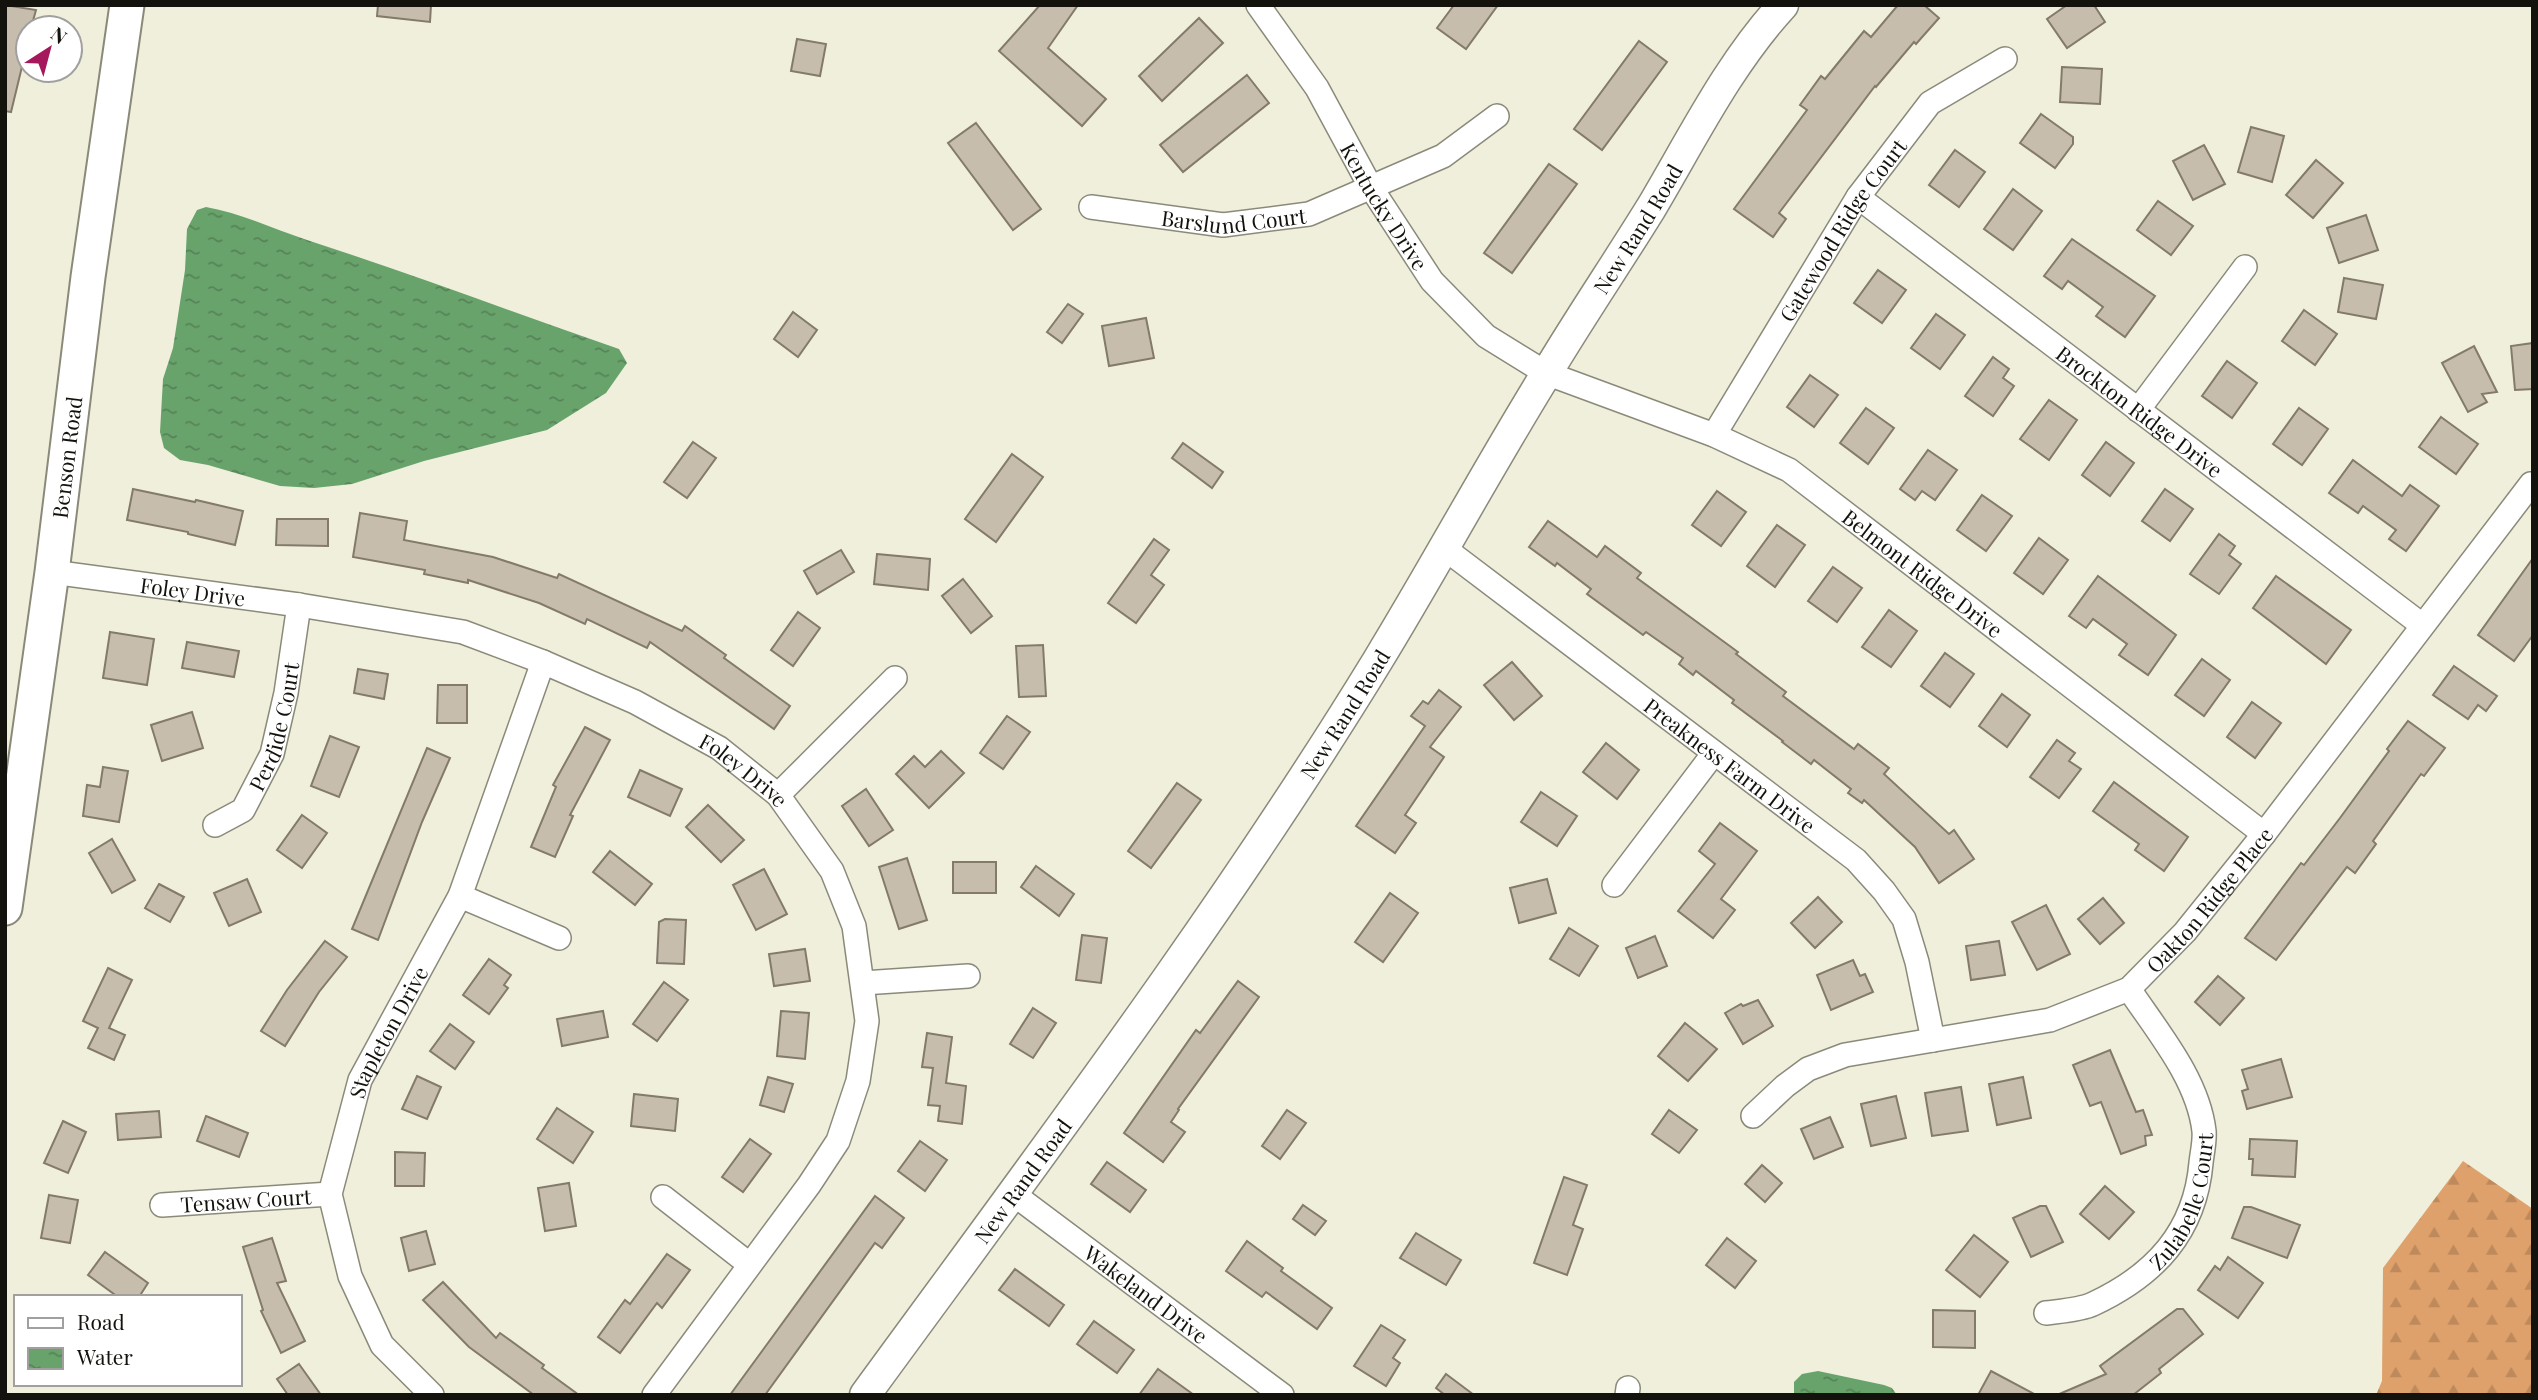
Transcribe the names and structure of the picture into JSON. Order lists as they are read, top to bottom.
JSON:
{
  "streets": {
    "main road": ["Benson Road"],
    "street": [
      "Kentucky Drive",
      "Barslund Court",
      "New Rand Road",
      "Gatewood Ridge Court",
      "Brockton Ridge Drive",
      "Belmont Ridge Drive",
      "Foley Drive",
      "Perdide Court",
      "Preakness Farm Drive",
      "Oakton Ridge Place",
      "Stapleton Drive",
      "Zulabelle Court",
      "Tensaw Court",
      "Wakeland Drive"
    ]
  },
  "crossings": [
    ["Kentucky Drive", "Barslund Court"],
    ["Kentucky Drive", "New Rand Road"],
    ["Kentucky Drive", "Belmont Ridge Drive"],
    ["New Rand Road", "Belmont Ridge Drive"],
    ["New Rand Road", "Preakness Farm Drive"],
    ["New Rand Road", "Wakeland Drive"],
    ["Gatewood Ridge Court", "Brockton Ridge Drive"],
    ["Gatewood Ridge Court", "Belmont Ridge Drive"],
    ["Brockton Ridge Drive", "Oakton Ridge Place"],
    ["Benson Road", "Foley Drive"],
    ["Belmont Ridge Drive", "Oakton Ridge Place"],
    ["Foley Drive", "Perdide Court"],
    ["Foley Drive", "Stapleton Drive"],
    ["Preakness Farm Drive", "Oakton Ridge Place"],
    ["Oakton Ridge Place", "Zulabelle Court"],
    ["Stapleton Drive", "Tensaw Court"]
  ],
  "legend": ["Road", "Water"],
  "north": "top right"
}
